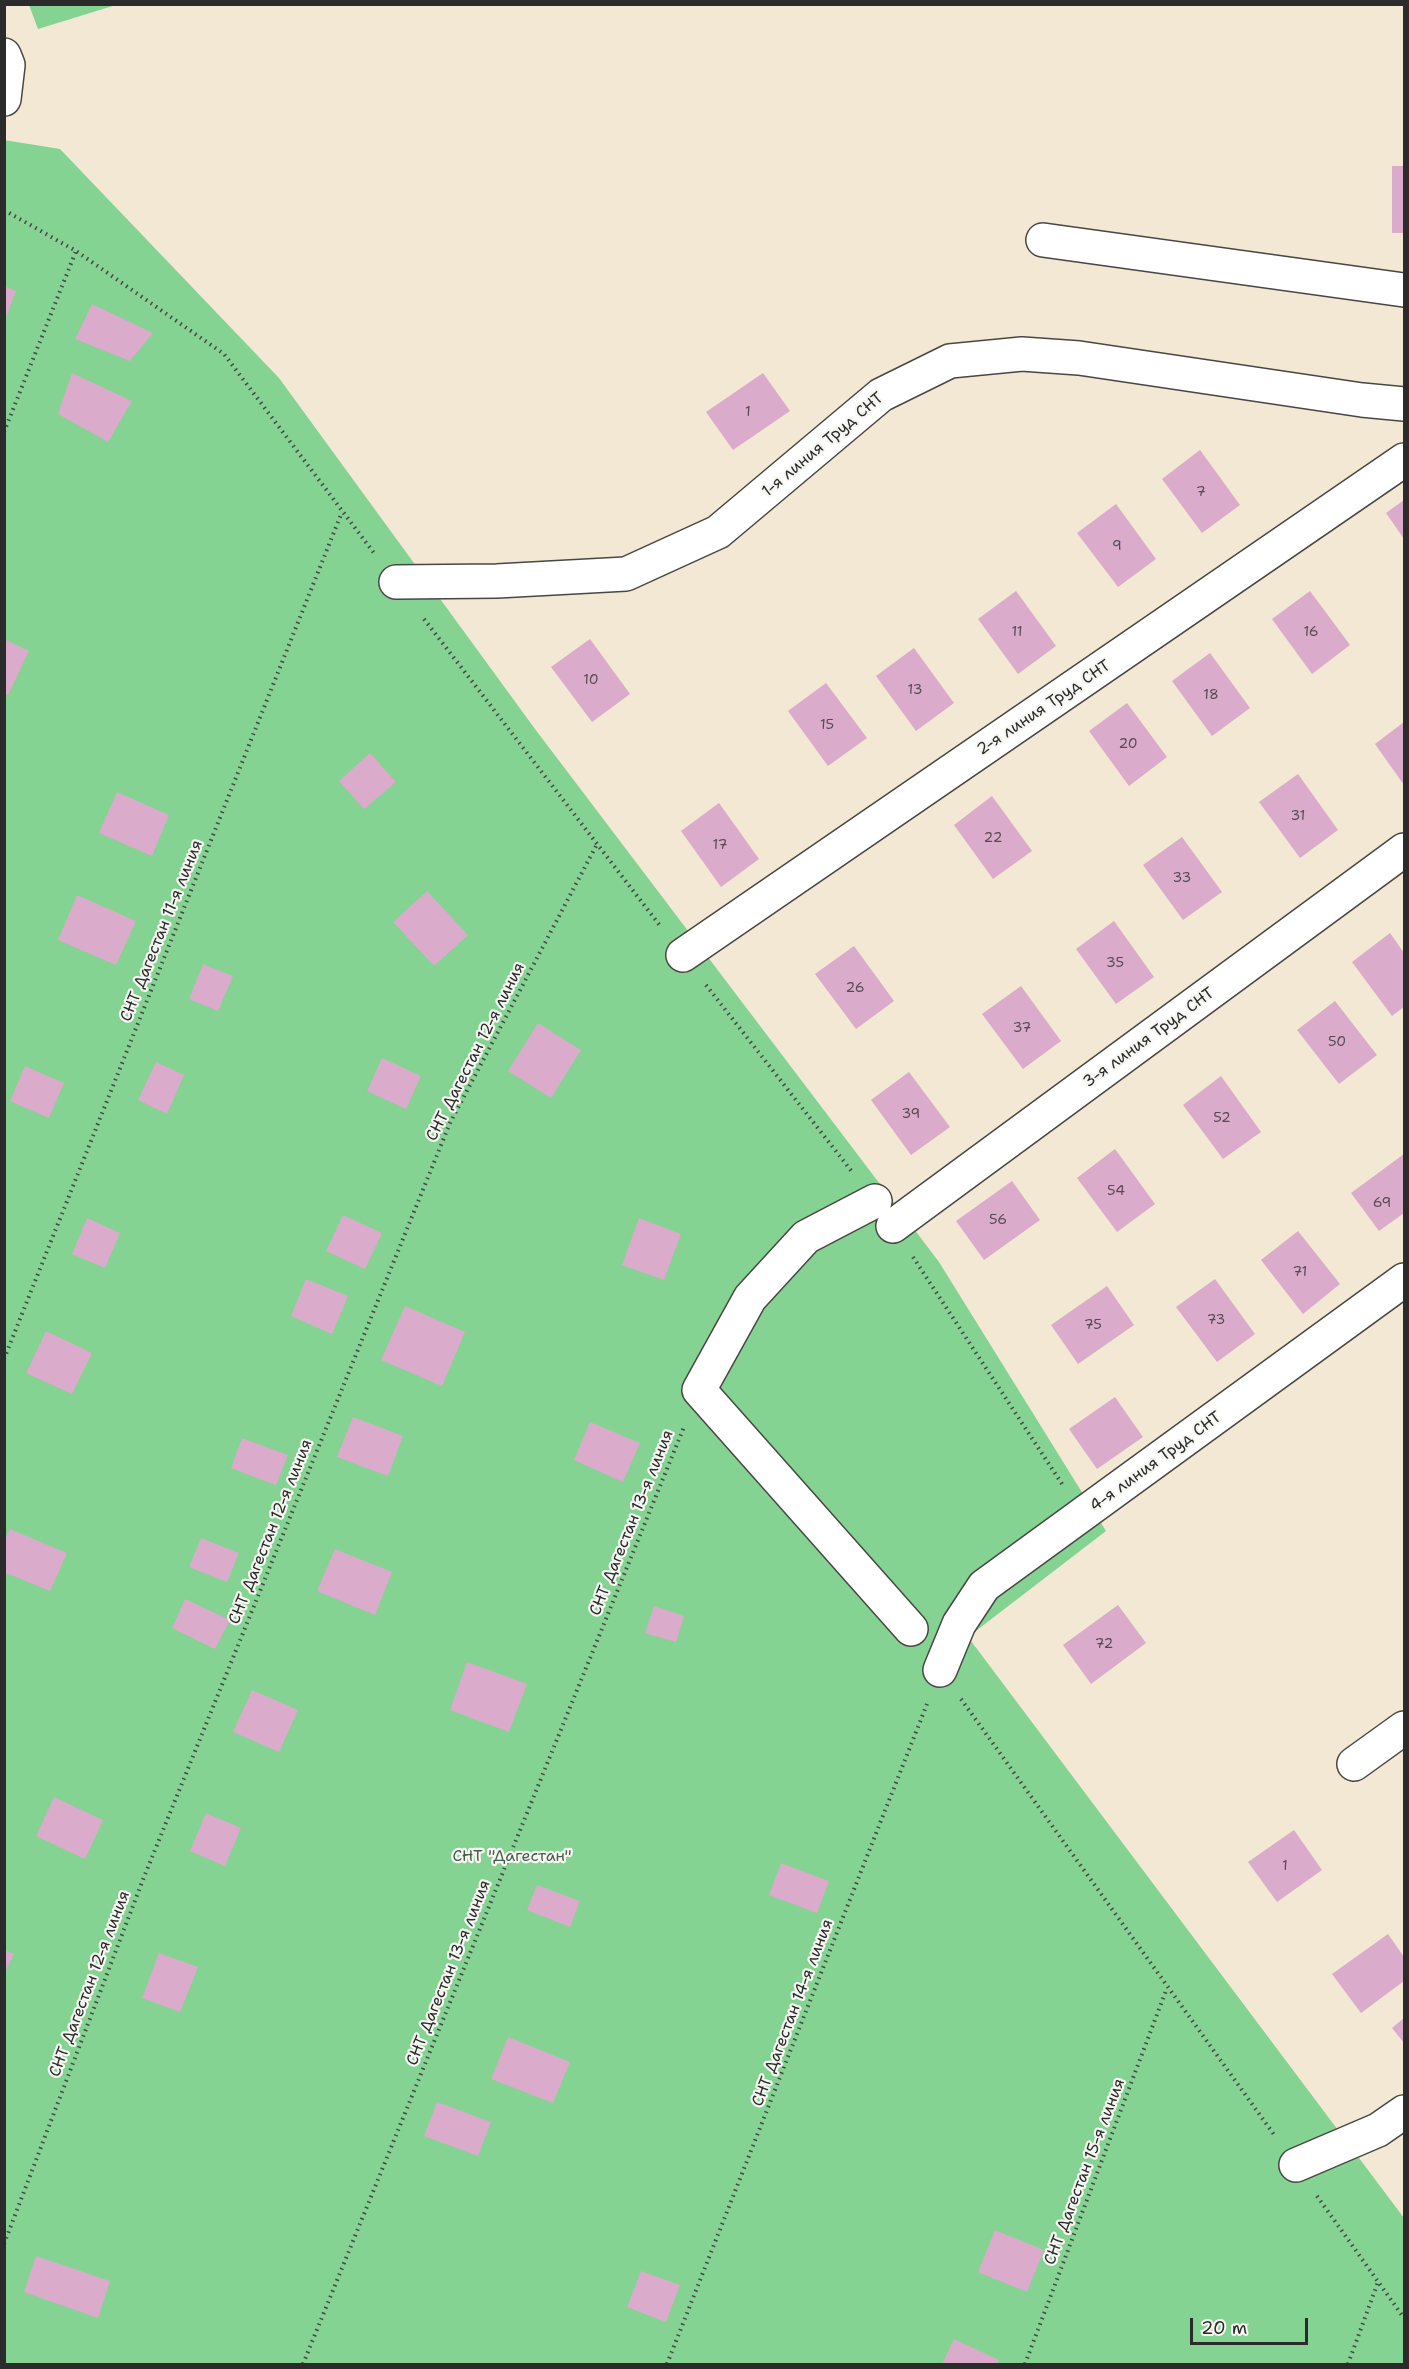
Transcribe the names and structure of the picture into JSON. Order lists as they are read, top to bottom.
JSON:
{
  "streets": {
    "street": [
      "1-я линия Труд СНТ",
      "2-я линия Труд СНТ",
      "3-я линия Труд СНТ",
      "4-я линия Труд СНТ"
    ],
    "path": [
      "СНТ Дагестан 11-я линия",
      "СНТ Дагестан 12-я линия",
      "СНТ Дагестан 13-я линия",
      "СНТ Дагестан 14-я линия",
      "СНТ Дагестан 15-я линия"
    ]
  },
  "crossings": [
    ["3-я линия Труд СНТ", "СНТ Дагестан 13-я линия"],
    ["4-я линия Труд СНТ", "СНТ Дагестан 14-я линия"]
  ],
  "parks": ["СНТ \"Дагестан\""],
  "house_numbers": [
    "1",
    "7",
    "9",
    "11",
    "16",
    "10",
    "13",
    "18",
    "15",
    "20",
    "31",
    "22",
    "17",
    "33",
    "35",
    "26",
    "37",
    "50",
    "39",
    "52",
    "54",
    "69",
    "56",
    "71",
    "73",
    "75",
    "72",
    "1"
  ],
  "scale_bar": "20 m"
}
